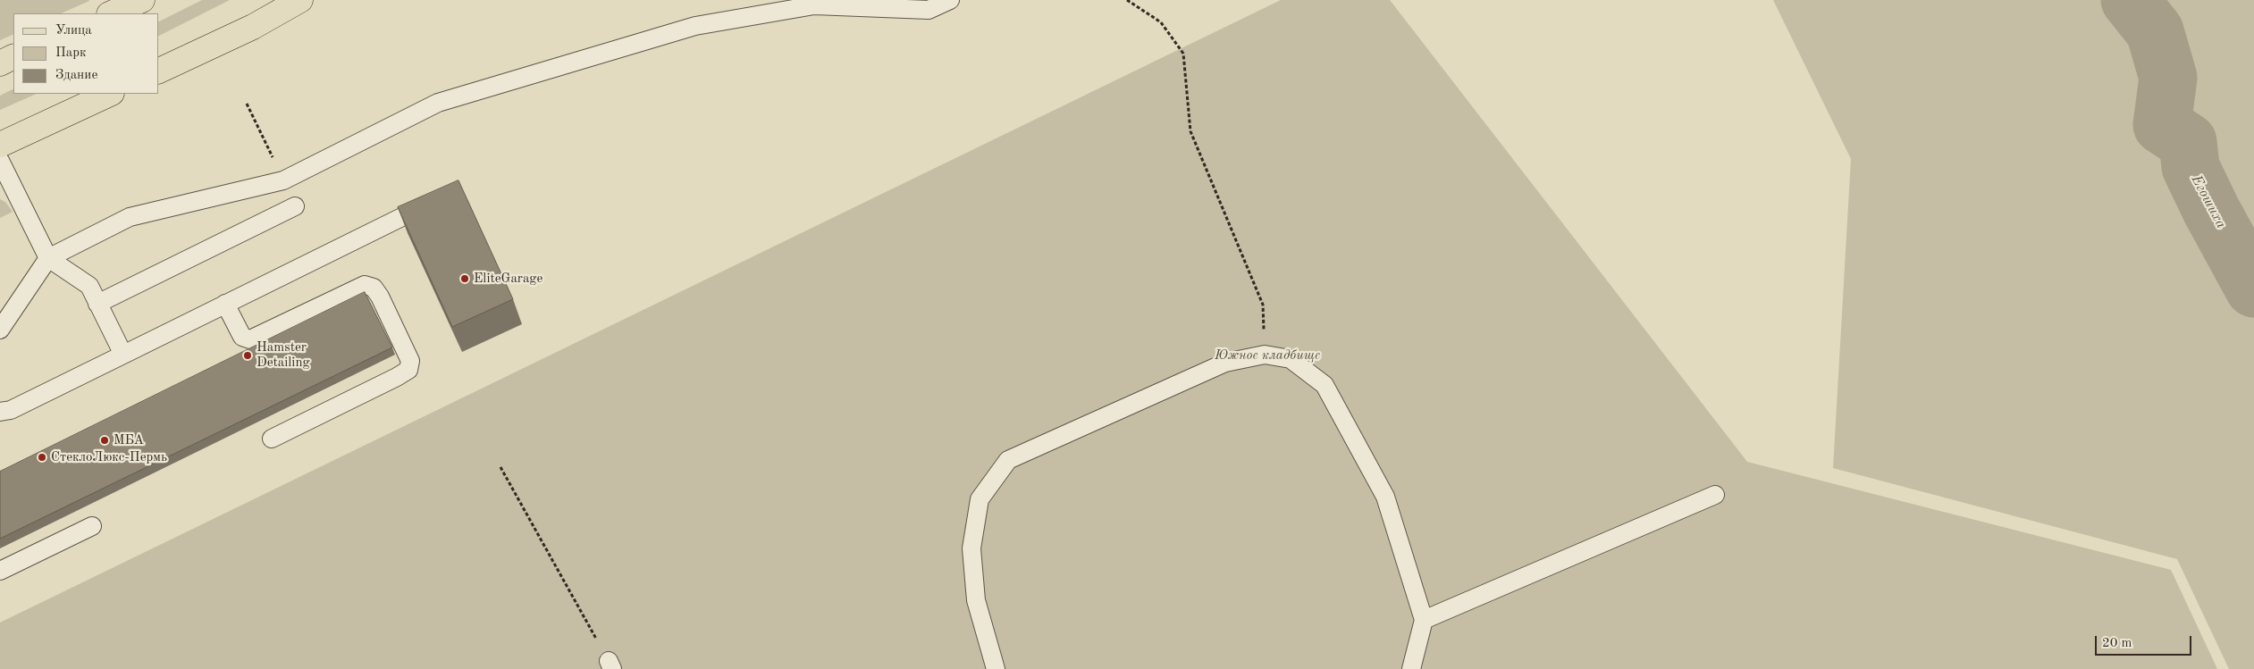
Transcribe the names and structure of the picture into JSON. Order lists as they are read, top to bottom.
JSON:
{
  "water": ["Егошиха"],
  "parks": ["Южное кладбище"],
  "places": [
    "EliteGarage",
    "Hamster Detailing",
    "МБА",
    "СтеклоЛюкс-Пермь"
  ],
  "legend": ["Улица", "Парк", "Здание"],
  "scale_bar": "20 m"
}
